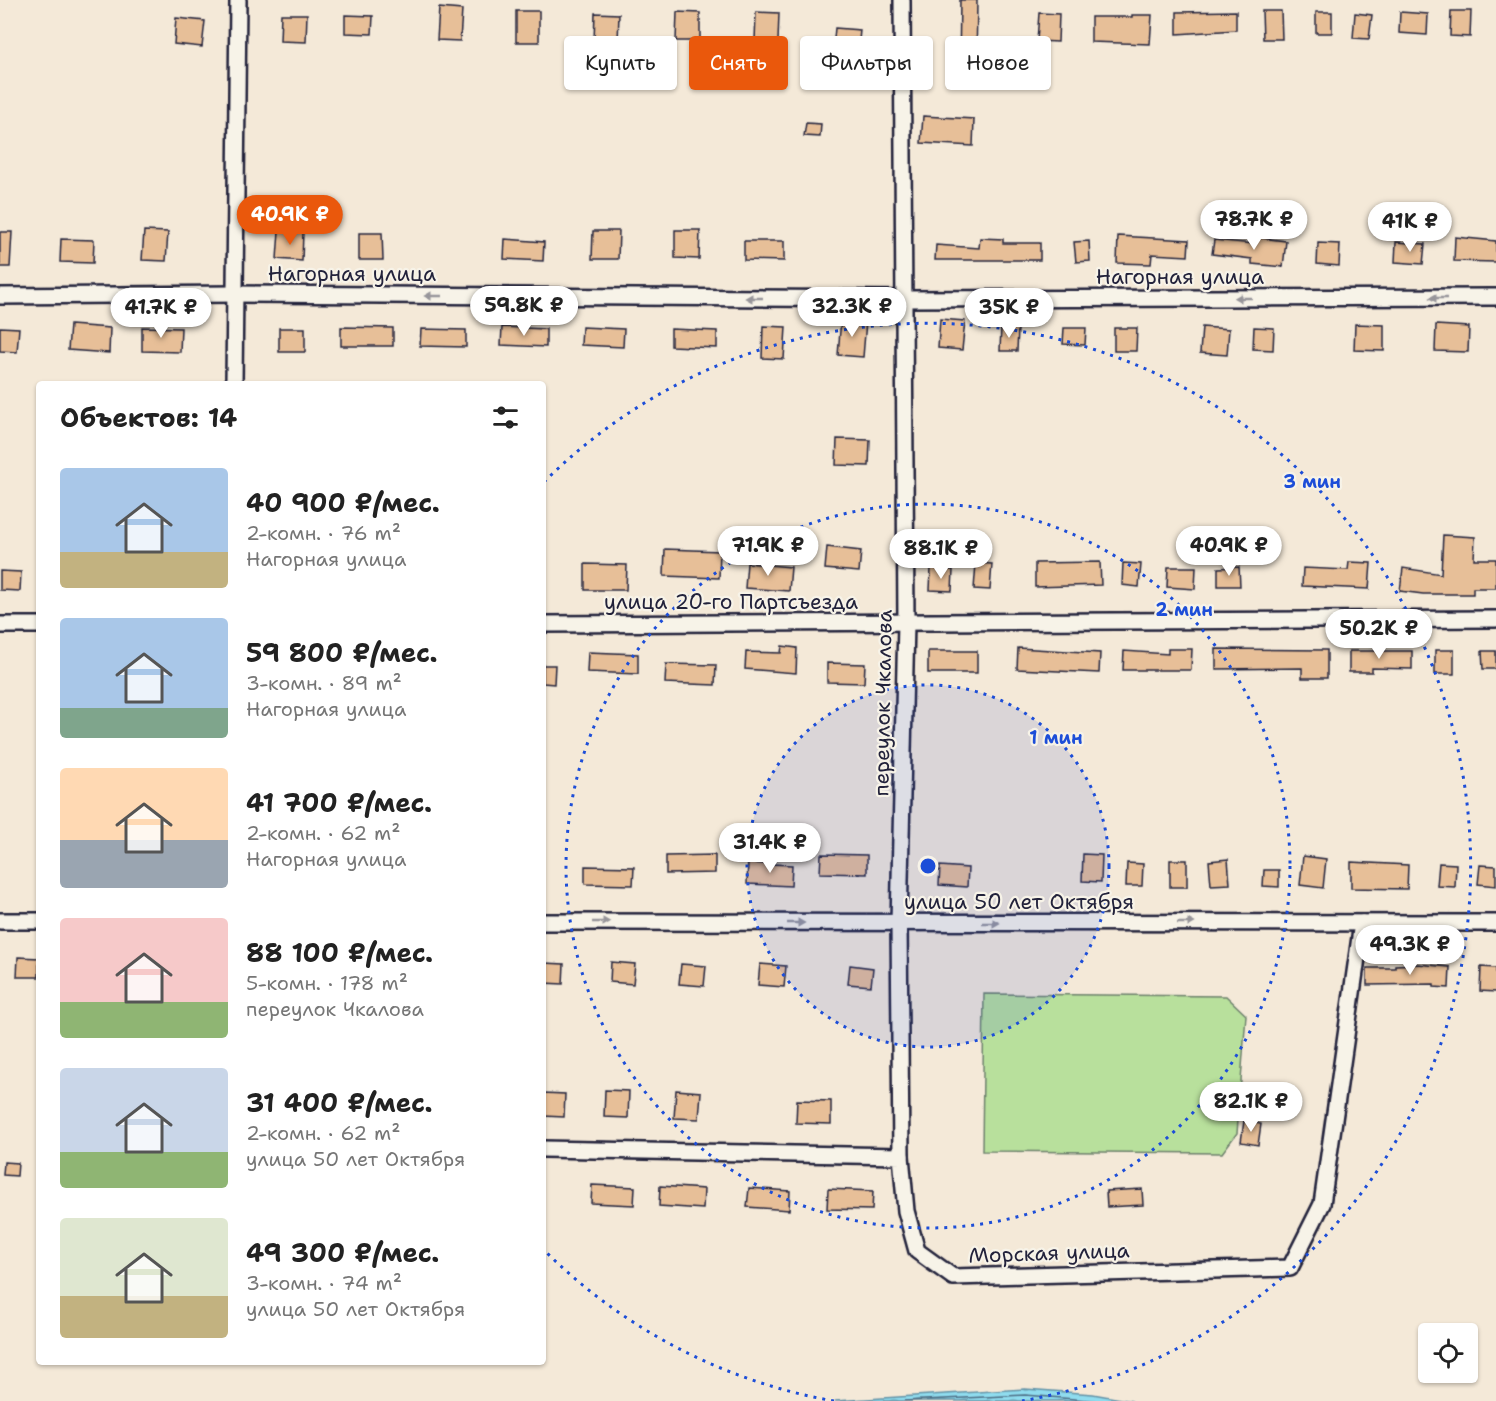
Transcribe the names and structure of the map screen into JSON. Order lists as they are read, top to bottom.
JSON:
{
  "streets": {
    "street": [
      "Нагорная улица",
      "улица 20-го Партсъезда",
      "переулок Чкалова",
      "улица 50 лет Октября",
      "Морская улица"
    ]
  },
  "crossings": [
    ["Нагорная улица", "переулок Чкалова"],
    ["улица 20-го Партсъезда", "переулок Чкалова"],
    ["переулок Чкалова", "улица 50 лет Октября"],
    ["переулок Чкалова", "Морская улица"],
    ["улица 50 лет Октября", "Морская улица"]
  ],
  "one_way": ["Нагорная улица", "улица 50 лет Октября"],
  "page": {
    "chip": [
      "Купить",
      "Снять",
      "Фильтры",
      "Новое"
    ],
    "price": [
      "40.9K ₽",
      "78.7K ₽",
      "41K ₽",
      "59.8K ₽",
      "32.3K ₽",
      "41.7K ₽",
      "35K ₽",
      "71.9K ₽",
      "40.9K ₽",
      "88.1K ₽",
      "50.2K ₽",
      "31.4K ₽",
      "49.3K ₽",
      "82.1K ₽"
    ],
    "heading": "Объектов: 14",
    "list": [
      {
        "name": "40 900 ₽/мес.",
        "note": "2-комн. · 76 m² · Нагорная улица"
      },
      {
        "name": "59 800 ₽/мес.",
        "note": "3-комн. · 89 m² · Нагорная улица"
      },
      {
        "name": "41 700 ₽/мес.",
        "note": "2-комн. · 62 m² · Нагорная улица"
      },
      {
        "name": "88 100 ₽/мес.",
        "note": "5-комн. · 178 m² · переулок Чкалова"
      },
      {
        "name": "31 400 ₽/мес.",
        "note": "2-комн. · 62 m² · улица 50 лет Октября"
      },
      {
        "name": "49 300 ₽/мес.",
        "note": "3-комн. · 74 m² · улица 50 лет Октября"
      }
    ]
  },
  "rings": ["3 мин", "2 мин", "1 мин"]
}
